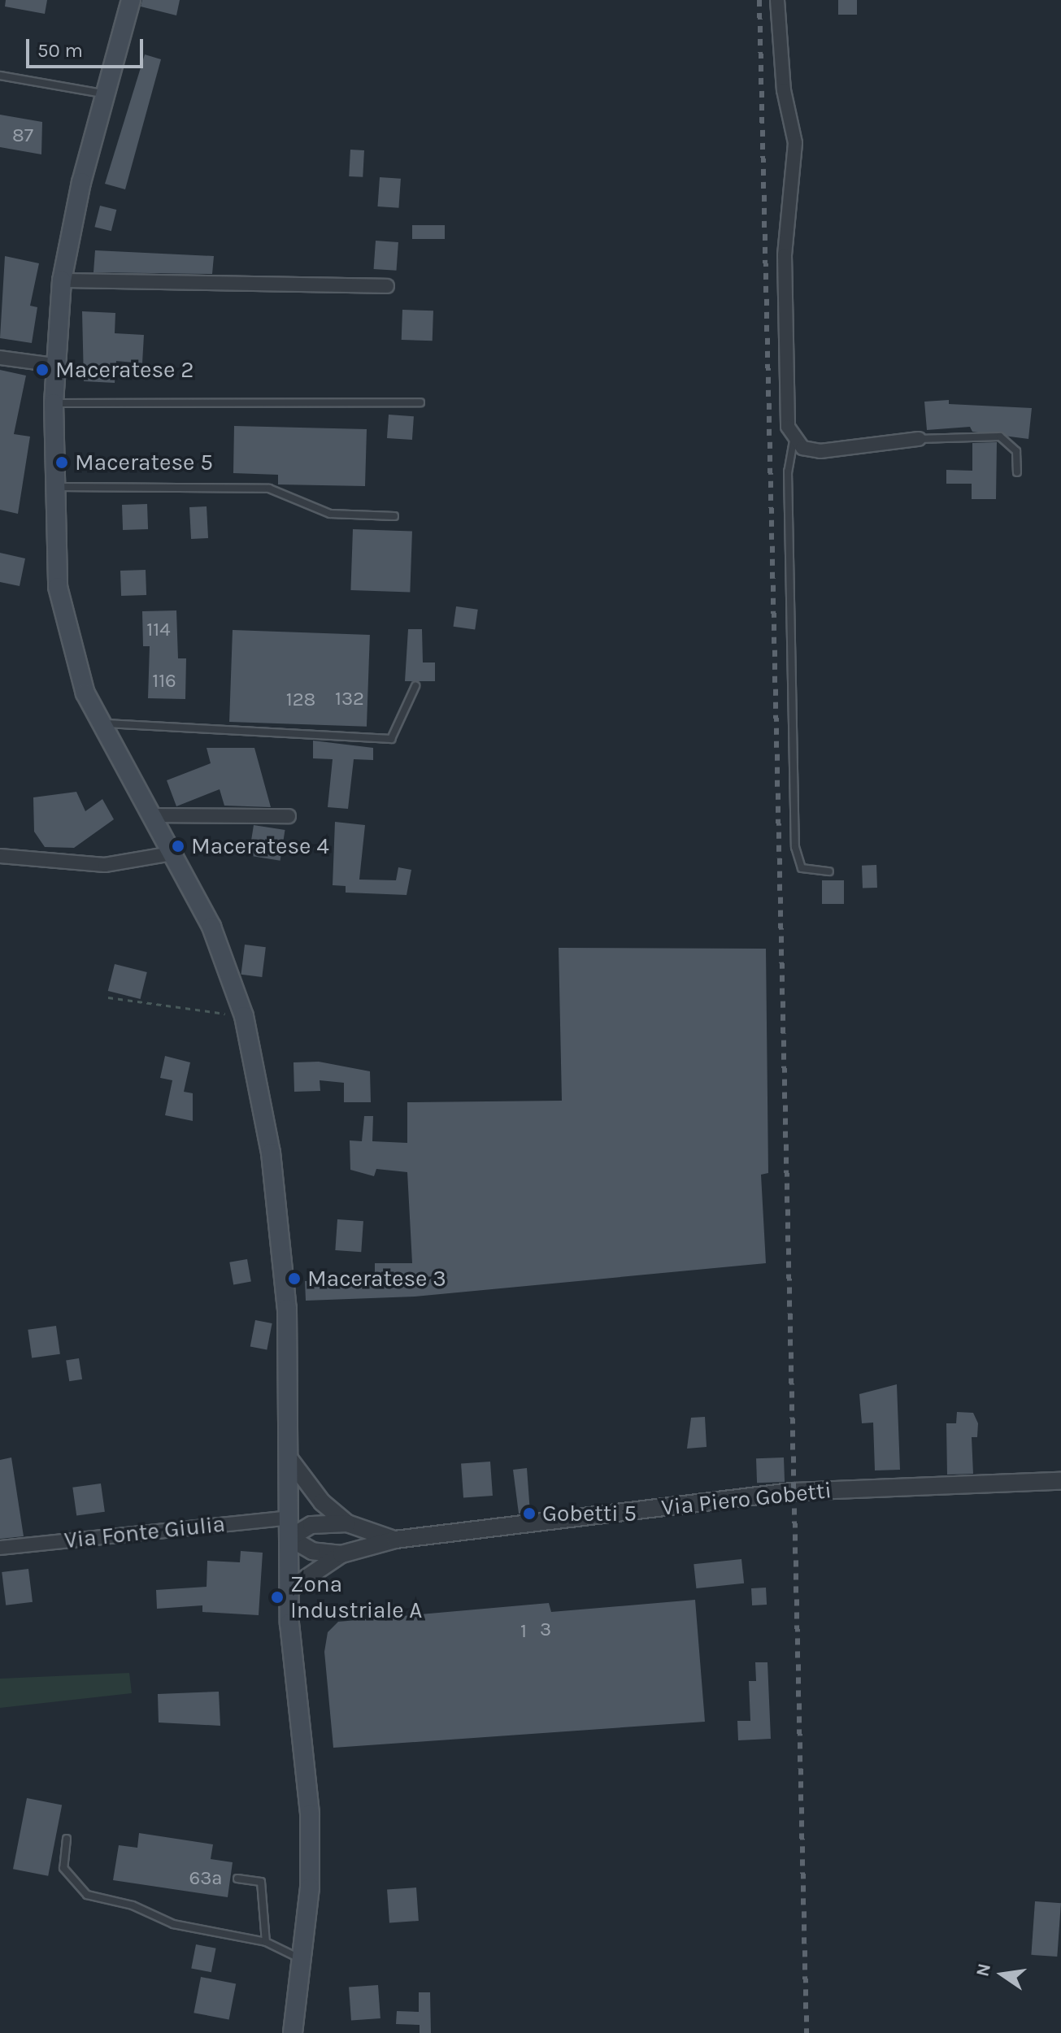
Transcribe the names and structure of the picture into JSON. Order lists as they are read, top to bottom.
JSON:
{
  "streets": {
    "street": ["Via Piero Gobetti", "Via Fonte Giulia"]
  },
  "places": [
    "Maceratese 2",
    "Maceratese 5",
    "Maceratese 4",
    "Maceratese 3",
    "Gobetti 5",
    "Zona Industriale A"
  ],
  "house_numbers": [
    "87",
    "114",
    "116",
    "132",
    "128",
    "3",
    "1",
    "63a"
  ],
  "scale_bar": "50 m",
  "north": "left"
}
